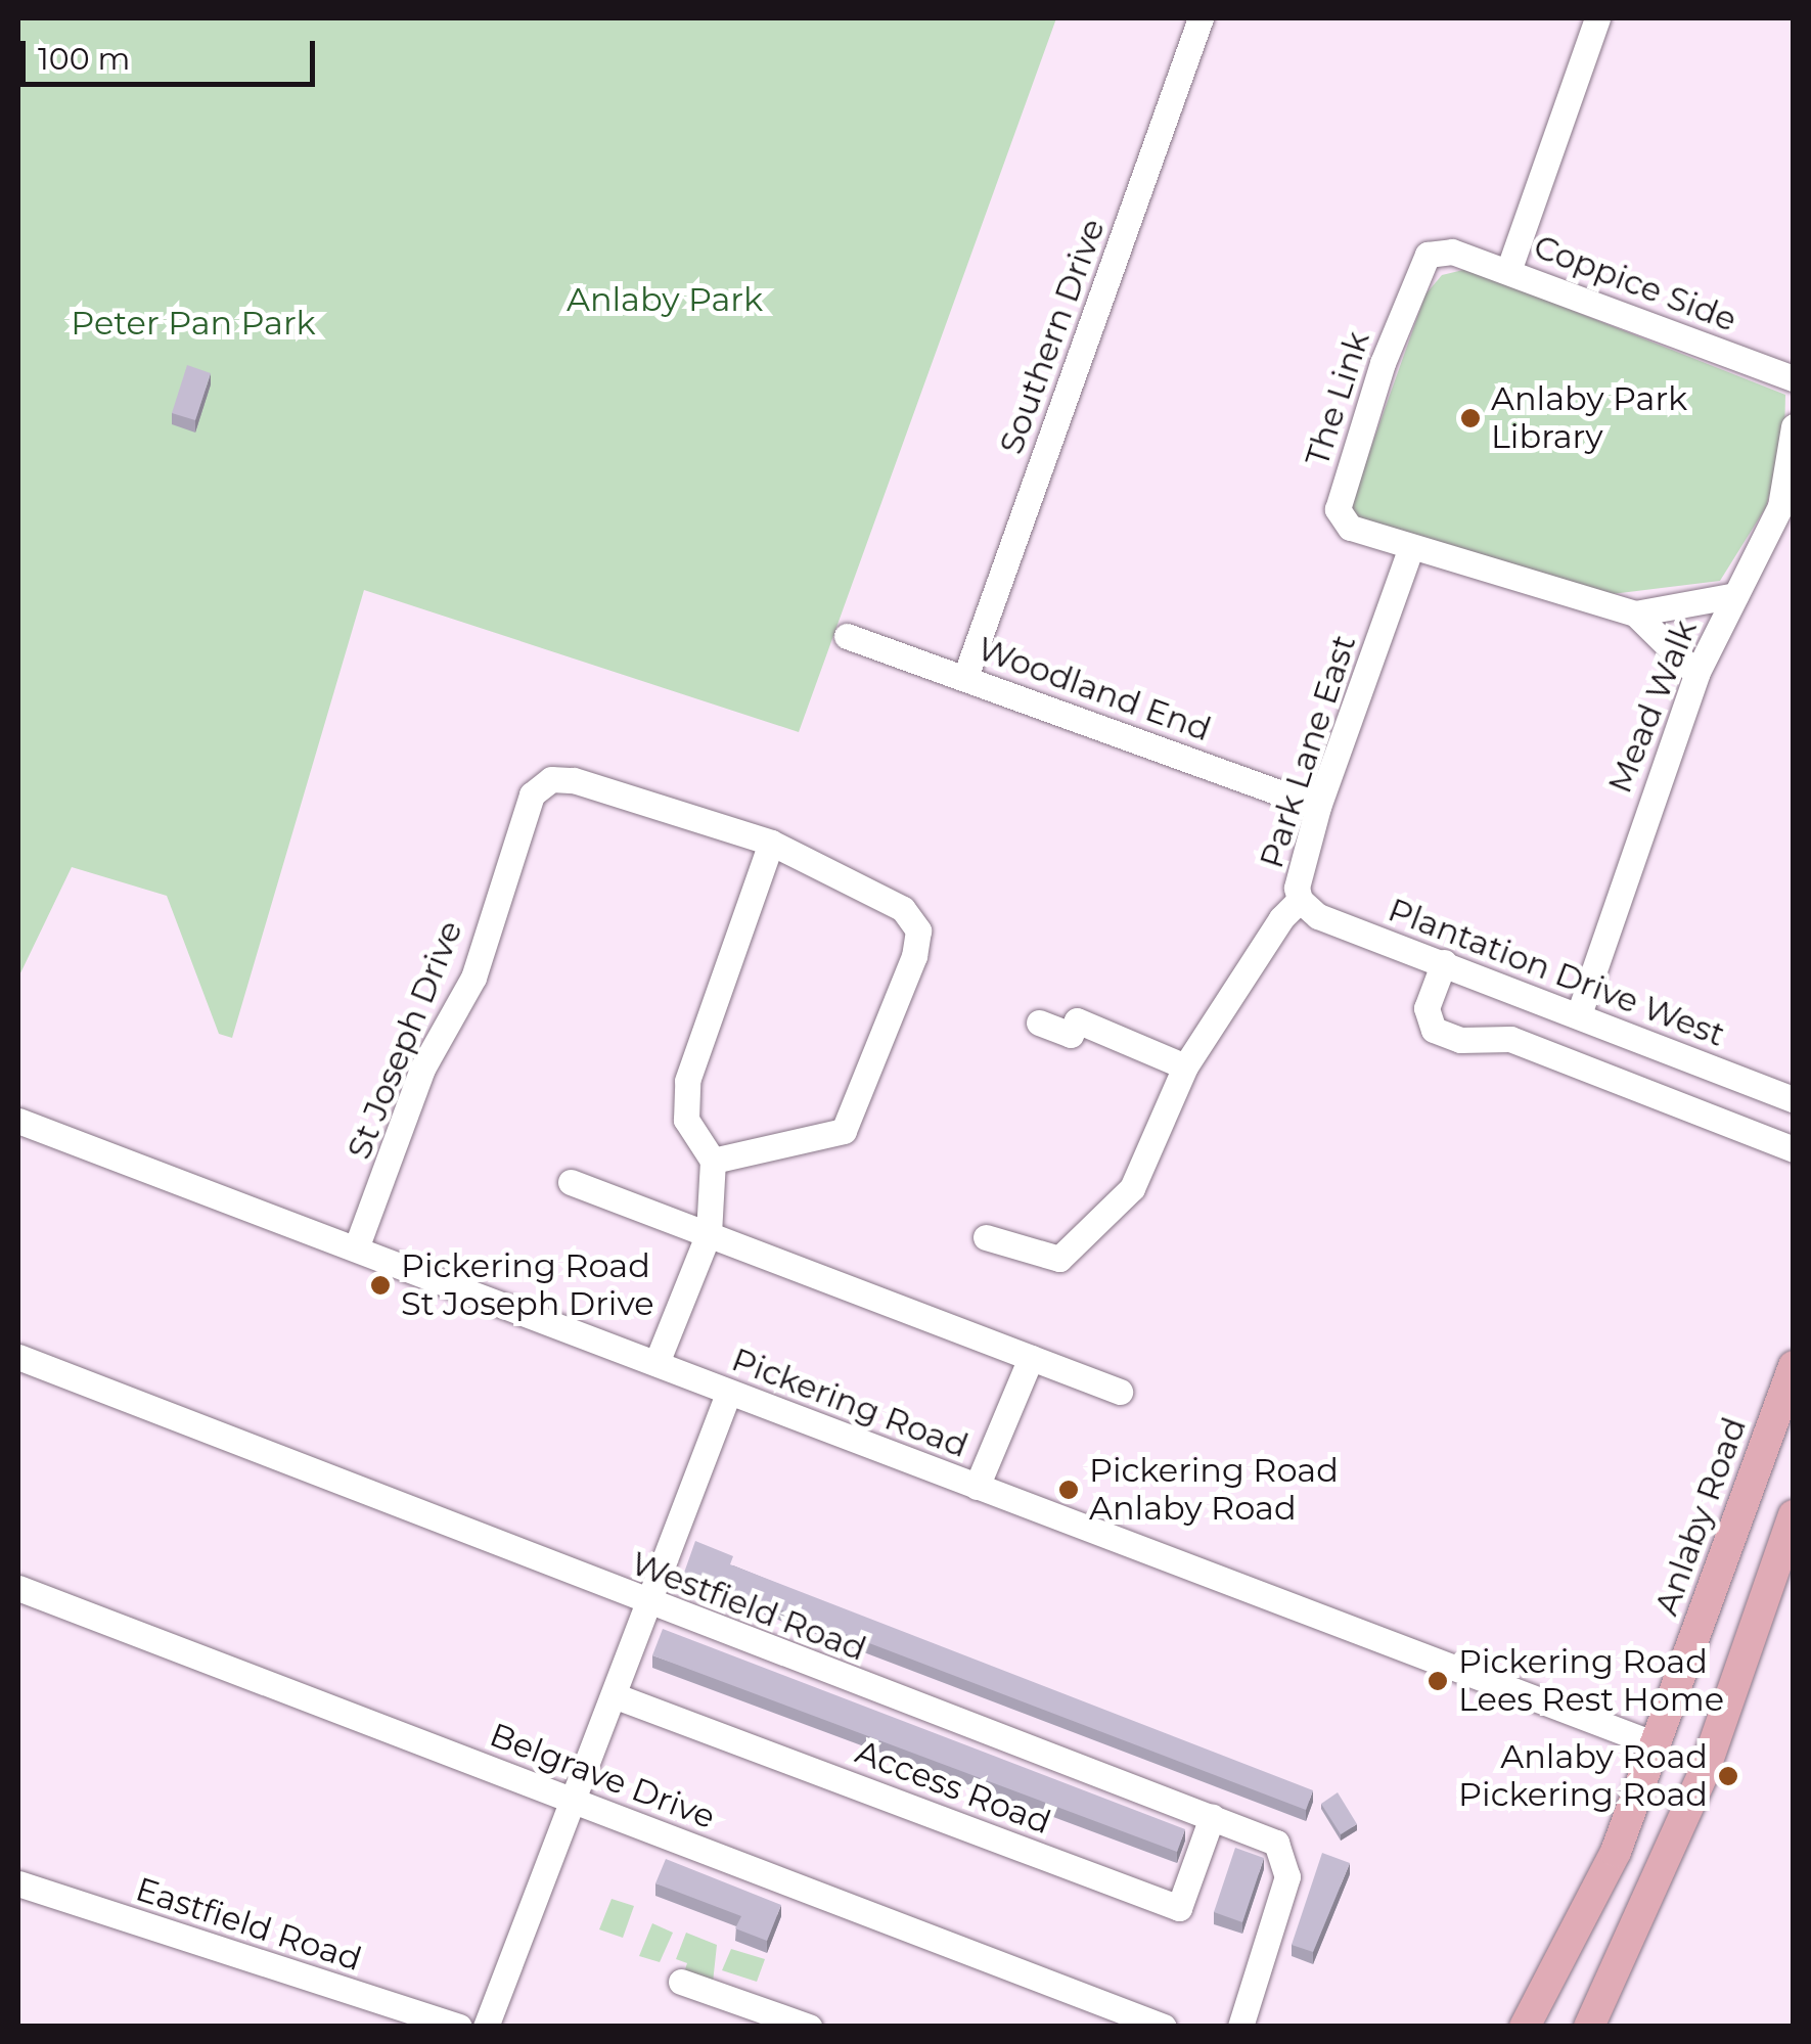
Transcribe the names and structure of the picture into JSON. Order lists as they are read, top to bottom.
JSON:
{
  "streets": {
    "main road": ["Anlaby Road"],
    "street": [
      "Coppice Side",
      "Southern Drive",
      "The Link",
      "Woodland End",
      "Mead Walk",
      "Park Lane East",
      "Plantation Drive West",
      "St Joseph Drive",
      "Pickering Road",
      "Westfield Road",
      "Belgrave Drive",
      "Access Road",
      "Eastfield Road"
    ]
  },
  "crossings": [
    ["Coppice Side", "The Link"],
    ["Southern Drive", "Woodland End"],
    ["The Link", "Park Lane East"],
    ["Woodland End", "Park Lane East"],
    ["Mead Walk", "Plantation Drive West"],
    ["Park Lane East", "Plantation Drive West"],
    ["St Joseph Drive", "Pickering Road"],
    ["Pickering Road", "Anlaby Road"],
    ["Westfield Road", "Access Road"]
  ],
  "parks": ["Anlaby Park", "Peter Pan Park"],
  "places": [
    "Anlaby Park Library",
    "Pickering Road St Joseph Drive",
    "Pickering Road Anlaby Road",
    "Pickering Road Lees Rest Home",
    "Anlaby Road Pickering Road"
  ],
  "scale_bar": "100 m"
}
